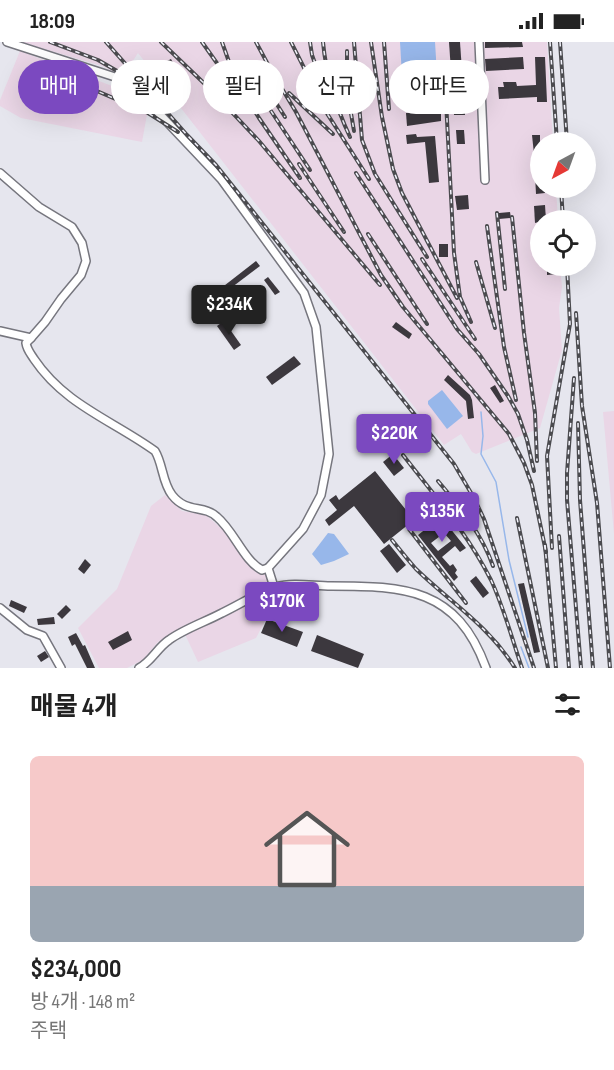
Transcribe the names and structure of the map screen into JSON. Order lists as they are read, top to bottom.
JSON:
{
  "north": "bottom left",
  "page": {
    "status": "18:09",
    "chip": [
      "매매",
      "월세",
      "필터",
      "신규",
      "아파트"
    ],
    "price": [
      "$234K",
      "$220K",
      "$135K",
      "$170K"
    ],
    "heading": "매물 4개",
    "list": [
      {
        "name": "$234,000",
        "note": "방 4개 · 148 m² · 주택"
      }
    ]
  }
}
